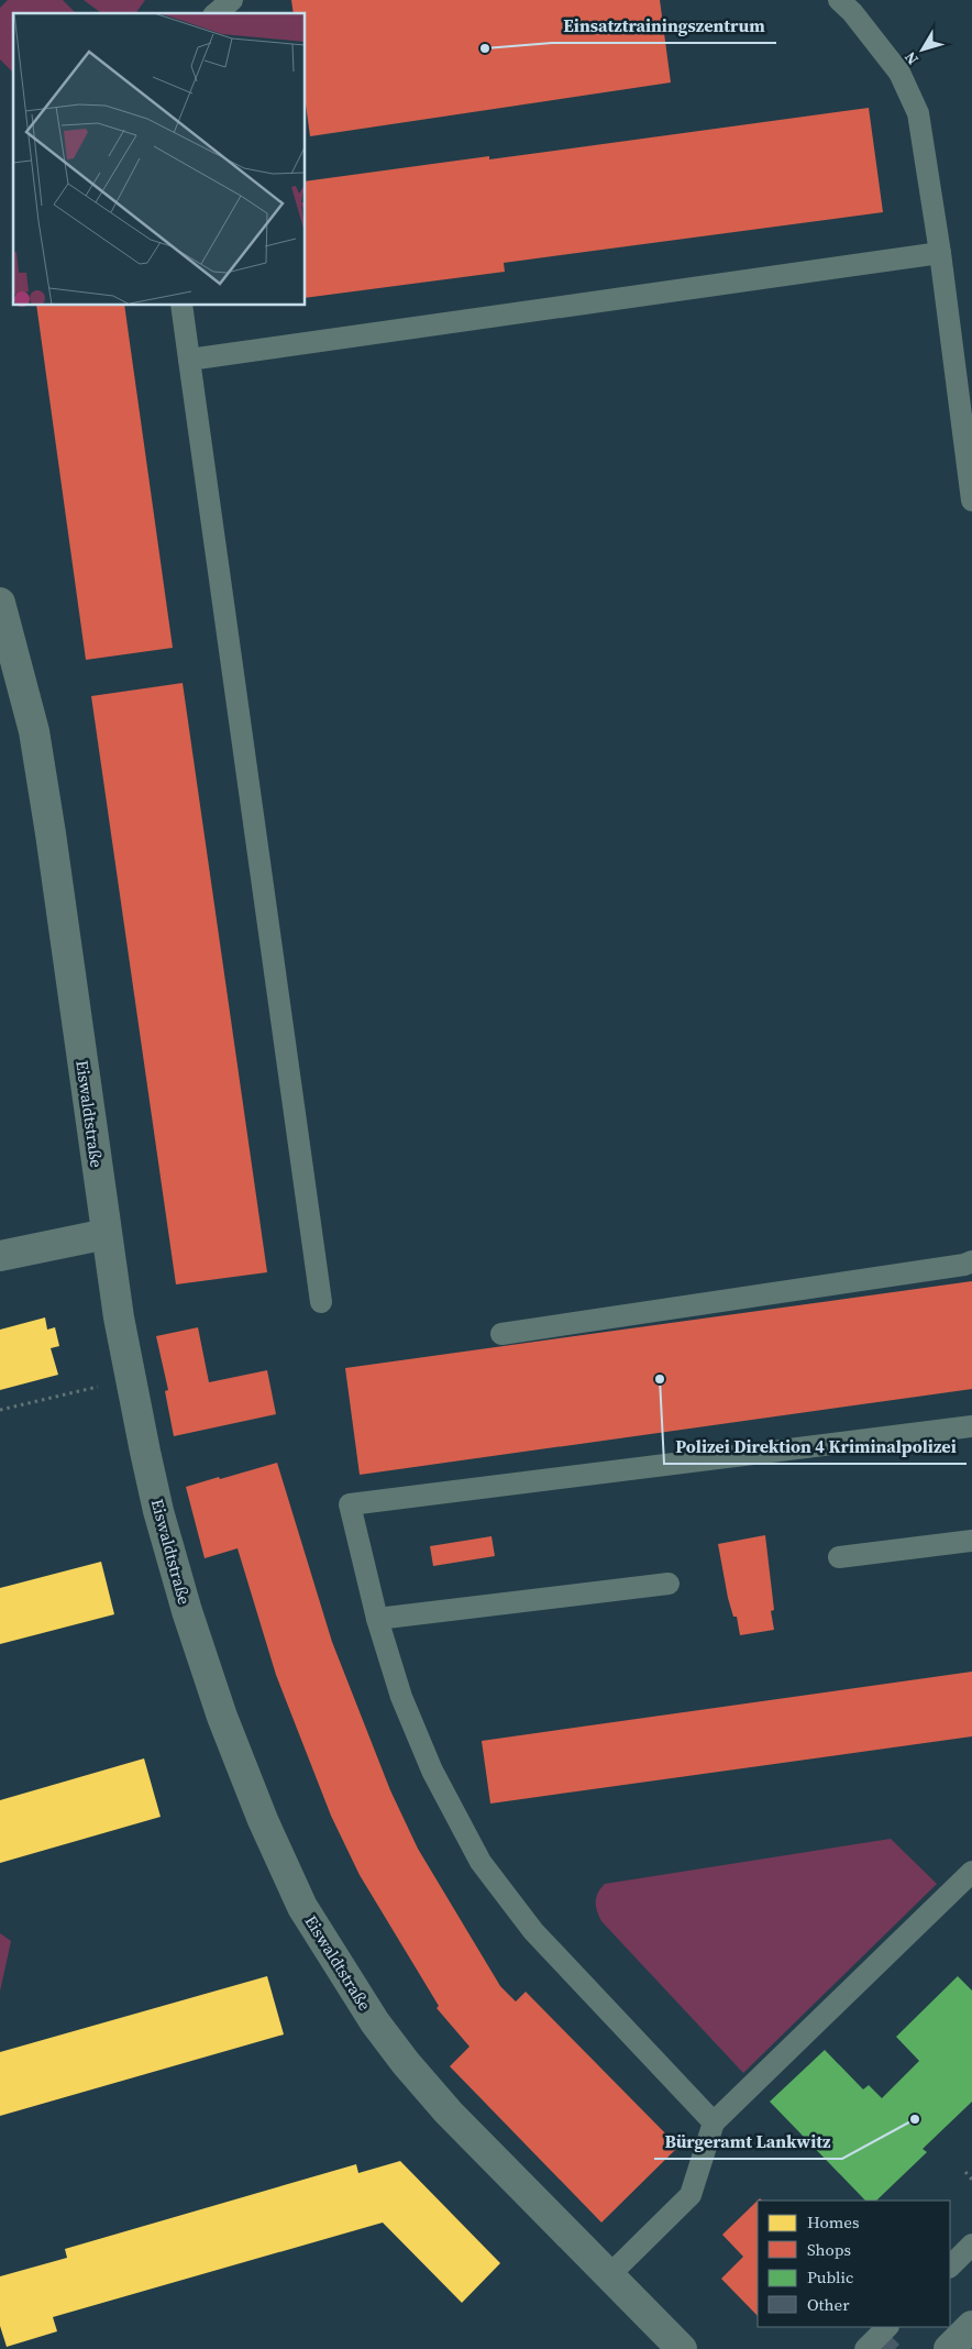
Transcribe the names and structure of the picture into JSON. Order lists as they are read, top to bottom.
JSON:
{
  "streets": {
    "street": ["Eiswaldtstraße"]
  },
  "places": ["Einsatztrainingszentrum", "Polizei Direktion 4 Kriminalpolizei", "Bürgeramt Lankwitz"],
  "legend": [
    "Homes",
    "Shops",
    "Public",
    "Other"
  ],
  "north": "bottom left"
}
